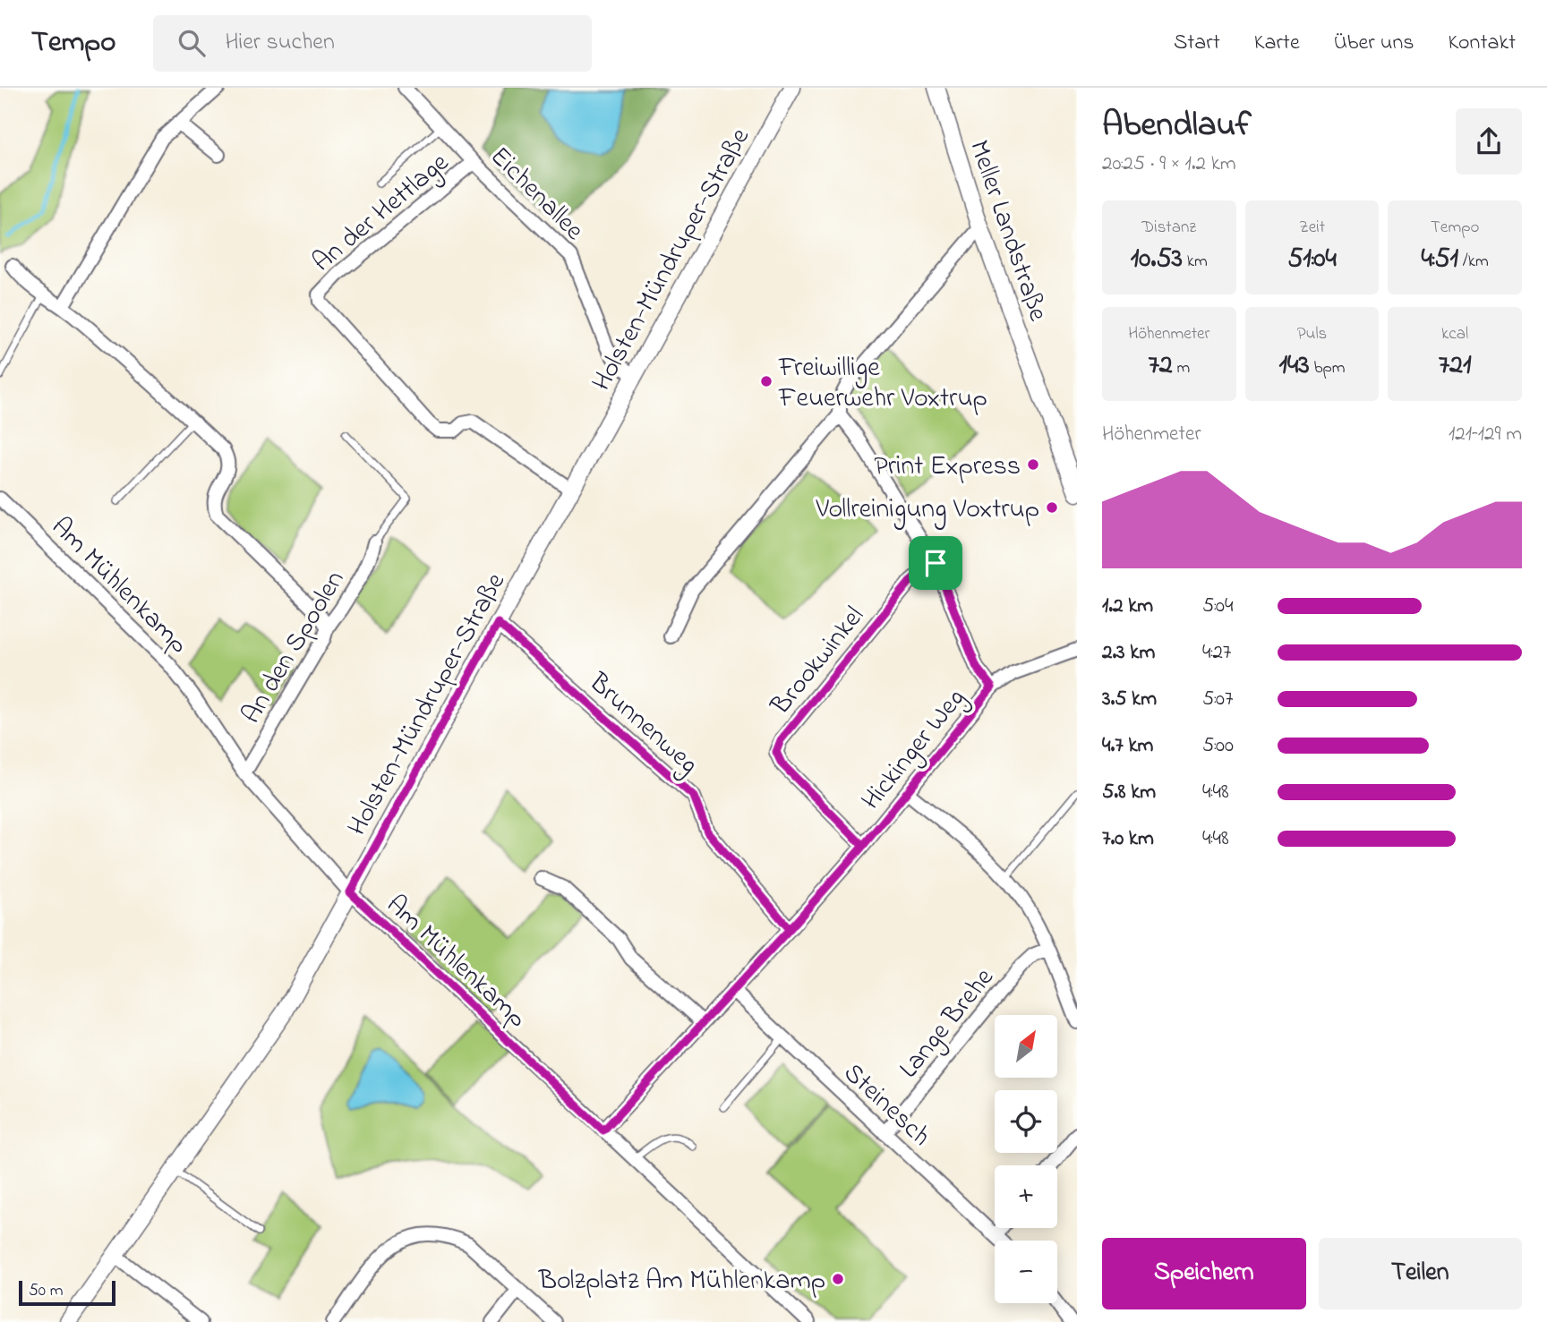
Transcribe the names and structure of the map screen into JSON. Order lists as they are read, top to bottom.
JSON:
{
  "streets": {
    "street": [
      "Eichenallee",
      "An der Hettlage",
      "Meller Landstraße",
      "Holsten-Mündruper-Straße",
      "Am Mühlenkamp",
      "An den Spoolen",
      "Brookwinkel",
      "Brunnenweg",
      "Hickinger Weg",
      "Lange Brehe",
      "Steinesch"
    ]
  },
  "crossings": [
    ["Eichenallee", "An der Hettlage"],
    ["Eichenallee", "Holsten-Mündruper-Straße"],
    ["An der Hettlage", "Holsten-Mündruper-Straße"],
    ["Holsten-Mündruper-Straße", "Am Mühlenkamp"],
    ["Holsten-Mündruper-Straße", "Brunnenweg"],
    ["Am Mühlenkamp", "An den Spoolen"],
    ["Am Mühlenkamp", "Hickinger Weg"],
    ["Brookwinkel", "Hickinger Weg"],
    ["Brunnenweg", "Hickinger Weg"],
    ["Hickinger Weg", "Steinesch"],
    ["Lange Brehe", "Steinesch"]
  ],
  "places": [
    "Freiwillige Feuerwehr Voxtrup",
    "Print Express",
    "Vollreinigung Voxtrup",
    "Bolzplatz Am Mühlenkamp"
  ],
  "scale_bar": "50 m",
  "north": "top right",
  "page": {
    "header": "Tempo",
    "search": "Hier suchen",
    "nav": [
      "Start",
      "Karte",
      "Über uns",
      "Kontakt"
    ],
    "heading": ["Abendlauf", "20:25 · 9 × 1.2 km"],
    "stats": [
      ["Distanz", "10.53 km"],
      ["Zeit", "51:04"],
      ["Tempo", "4:51 /km"],
      ["Höhenmeter", "72 m"],
      ["Puls", "143 bpm"],
      ["kcal", "721"]
    ],
    "chart": ["Höhenmeter", "121–129 m"],
    "list": [
      {
        "name": "1.2 km",
        "note": "5:04"
      },
      {
        "name": "2.3 km",
        "note": "4:27"
      },
      {
        "name": "3.5 km",
        "note": "5:07"
      },
      {
        "name": "4.7 km",
        "note": "5:00"
      },
      {
        "name": "5.8 km",
        "note": "4:48"
      },
      {
        "name": "7.0 km",
        "note": "4:48"
      }
    ],
    "map_buttons": ["+", "−"],
    "buttons": ["Speichern", "Teilen"],
    "scale": "50 m"
  }
}
